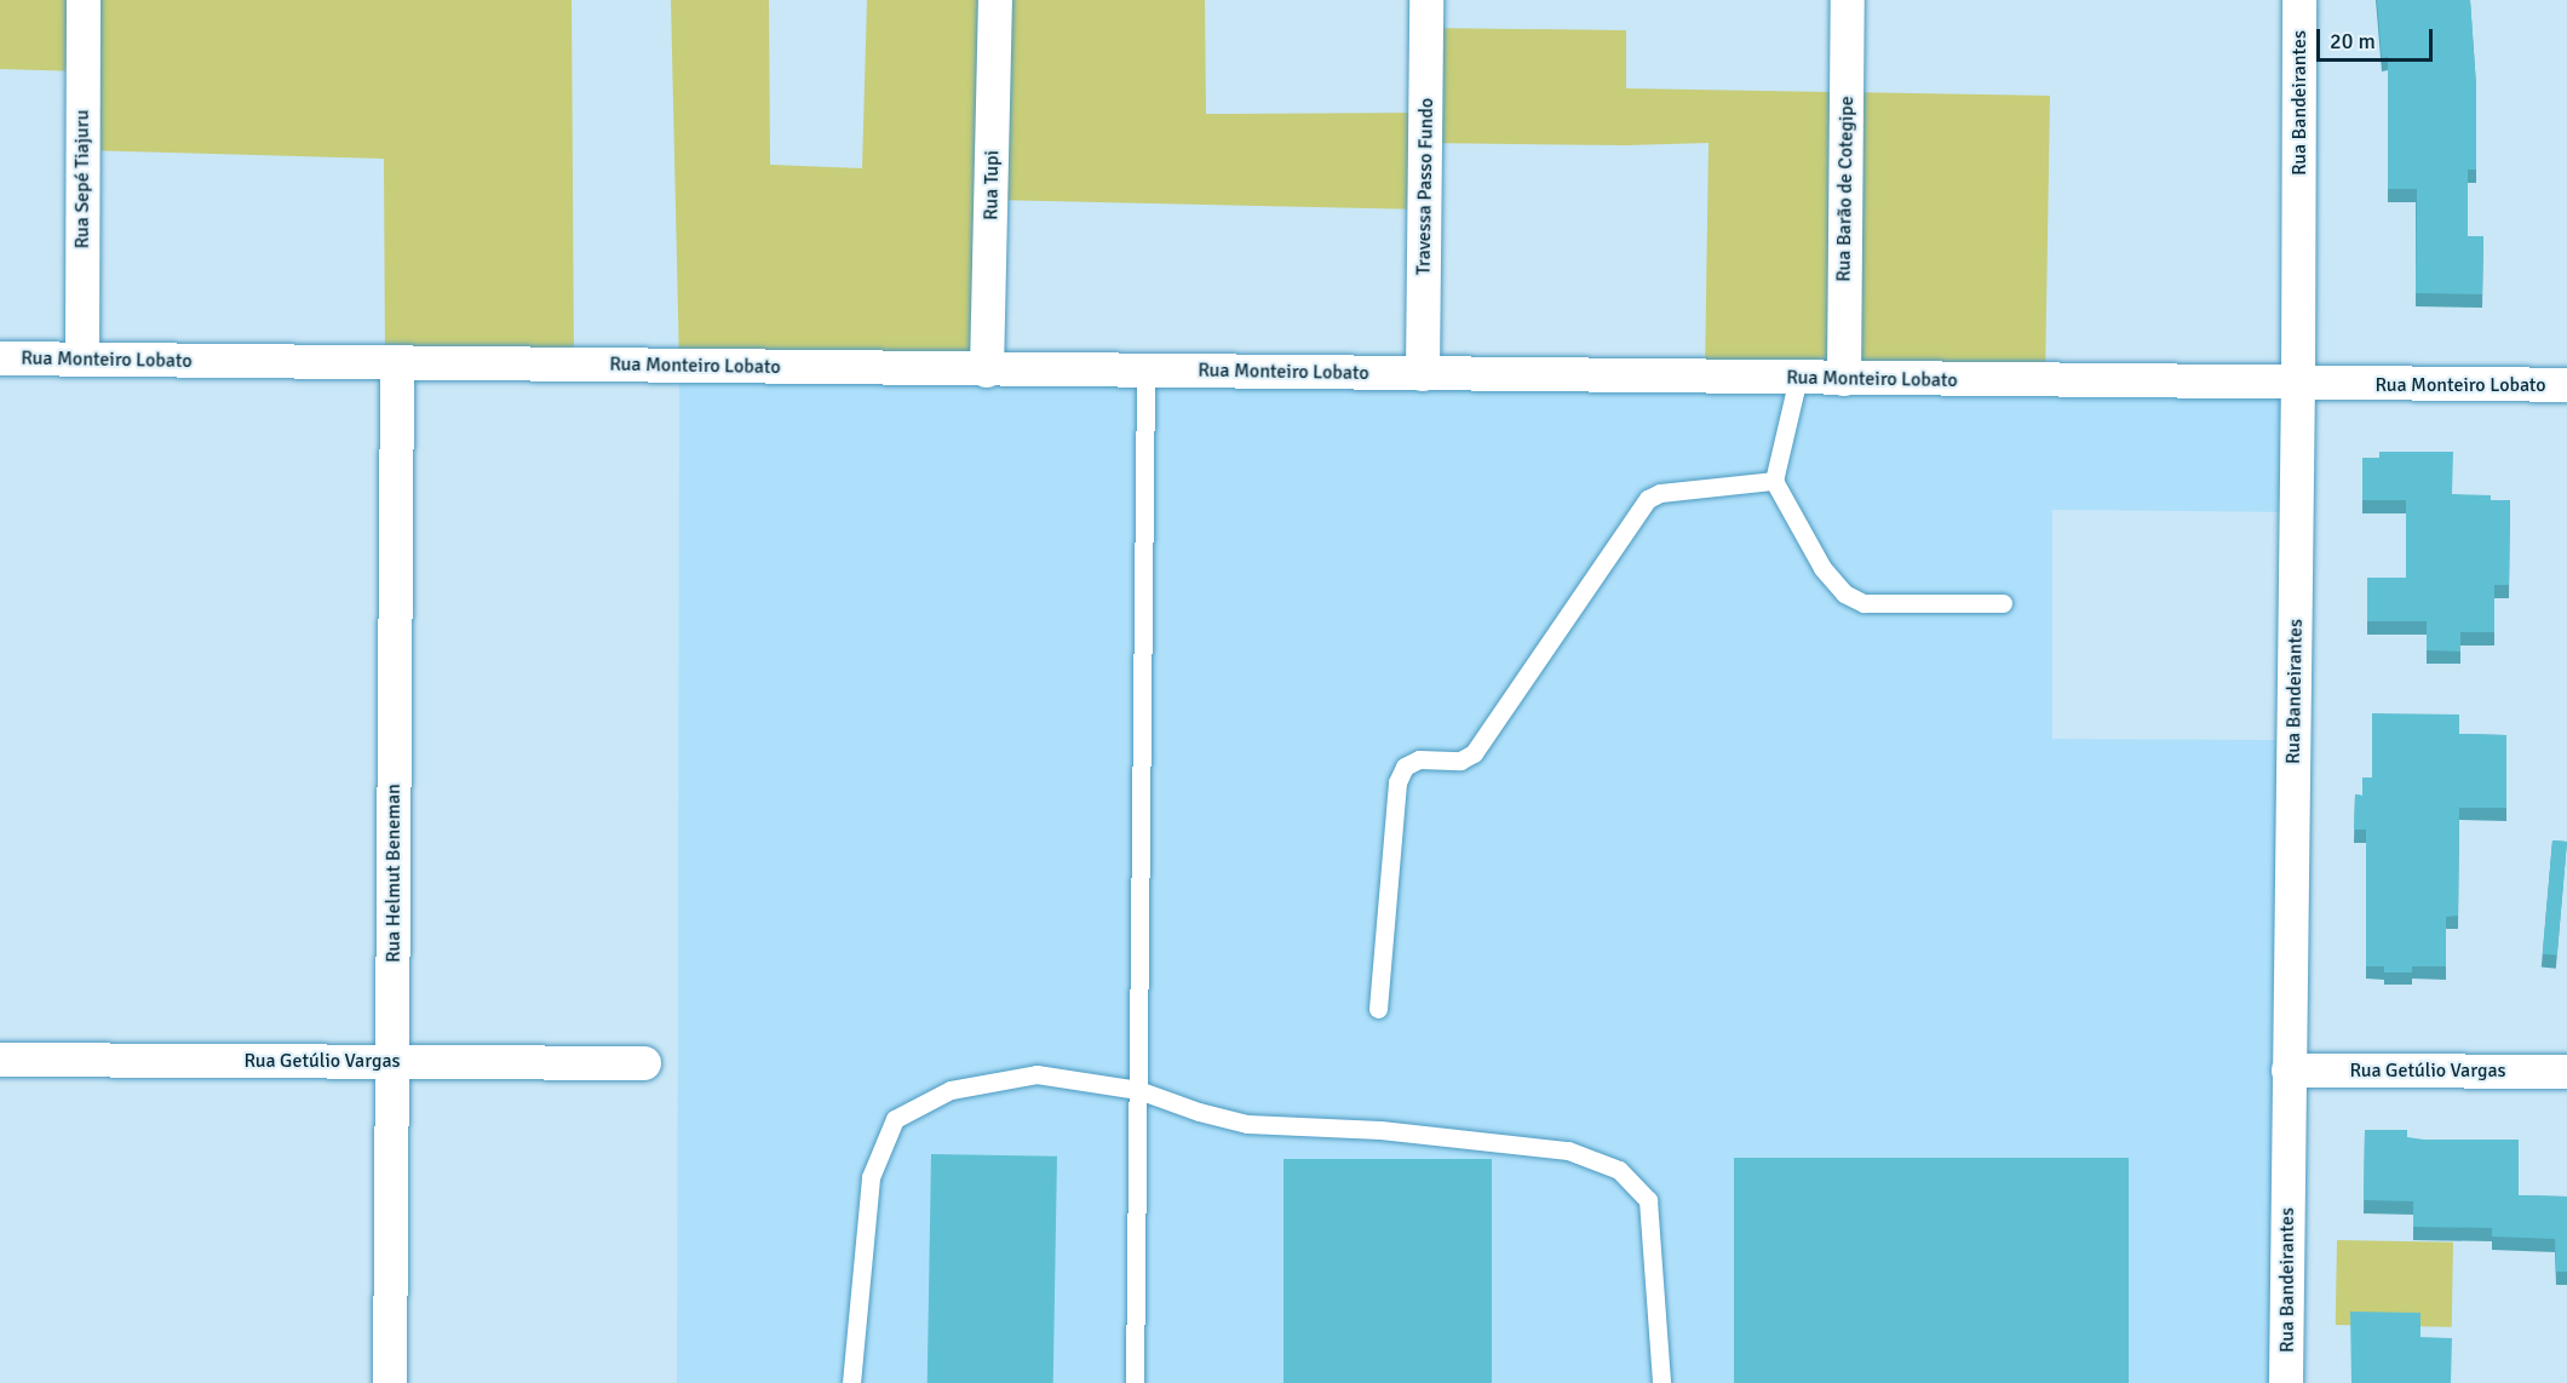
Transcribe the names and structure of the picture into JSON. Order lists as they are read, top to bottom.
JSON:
{
  "streets": {
    "street": [
      "Rua Bandeirantes",
      "Rua Sepé Tiajuru",
      "Rua Tupi",
      "Travessa Passo Fundo",
      "Rua Barão de Cotegipe",
      "Rua Monteiro Lobato",
      "Rua Helmut Beneman",
      "Rua Getúlio Vargas"
    ]
  },
  "crossings": [
    ["Rua Bandeirantes", "Rua Monteiro Lobato"],
    ["Rua Bandeirantes", "Rua Getúlio Vargas"],
    ["Rua Sepé Tiajuru", "Rua Monteiro Lobato"],
    ["Rua Tupi", "Rua Monteiro Lobato"],
    ["Travessa Passo Fundo", "Rua Monteiro Lobato"],
    ["Rua Barão de Cotegipe", "Rua Monteiro Lobato"],
    ["Rua Monteiro Lobato", "Rua Helmut Beneman"],
    ["Rua Helmut Beneman", "Rua Getúlio Vargas"]
  ],
  "scale_bar": "20 m"
}
